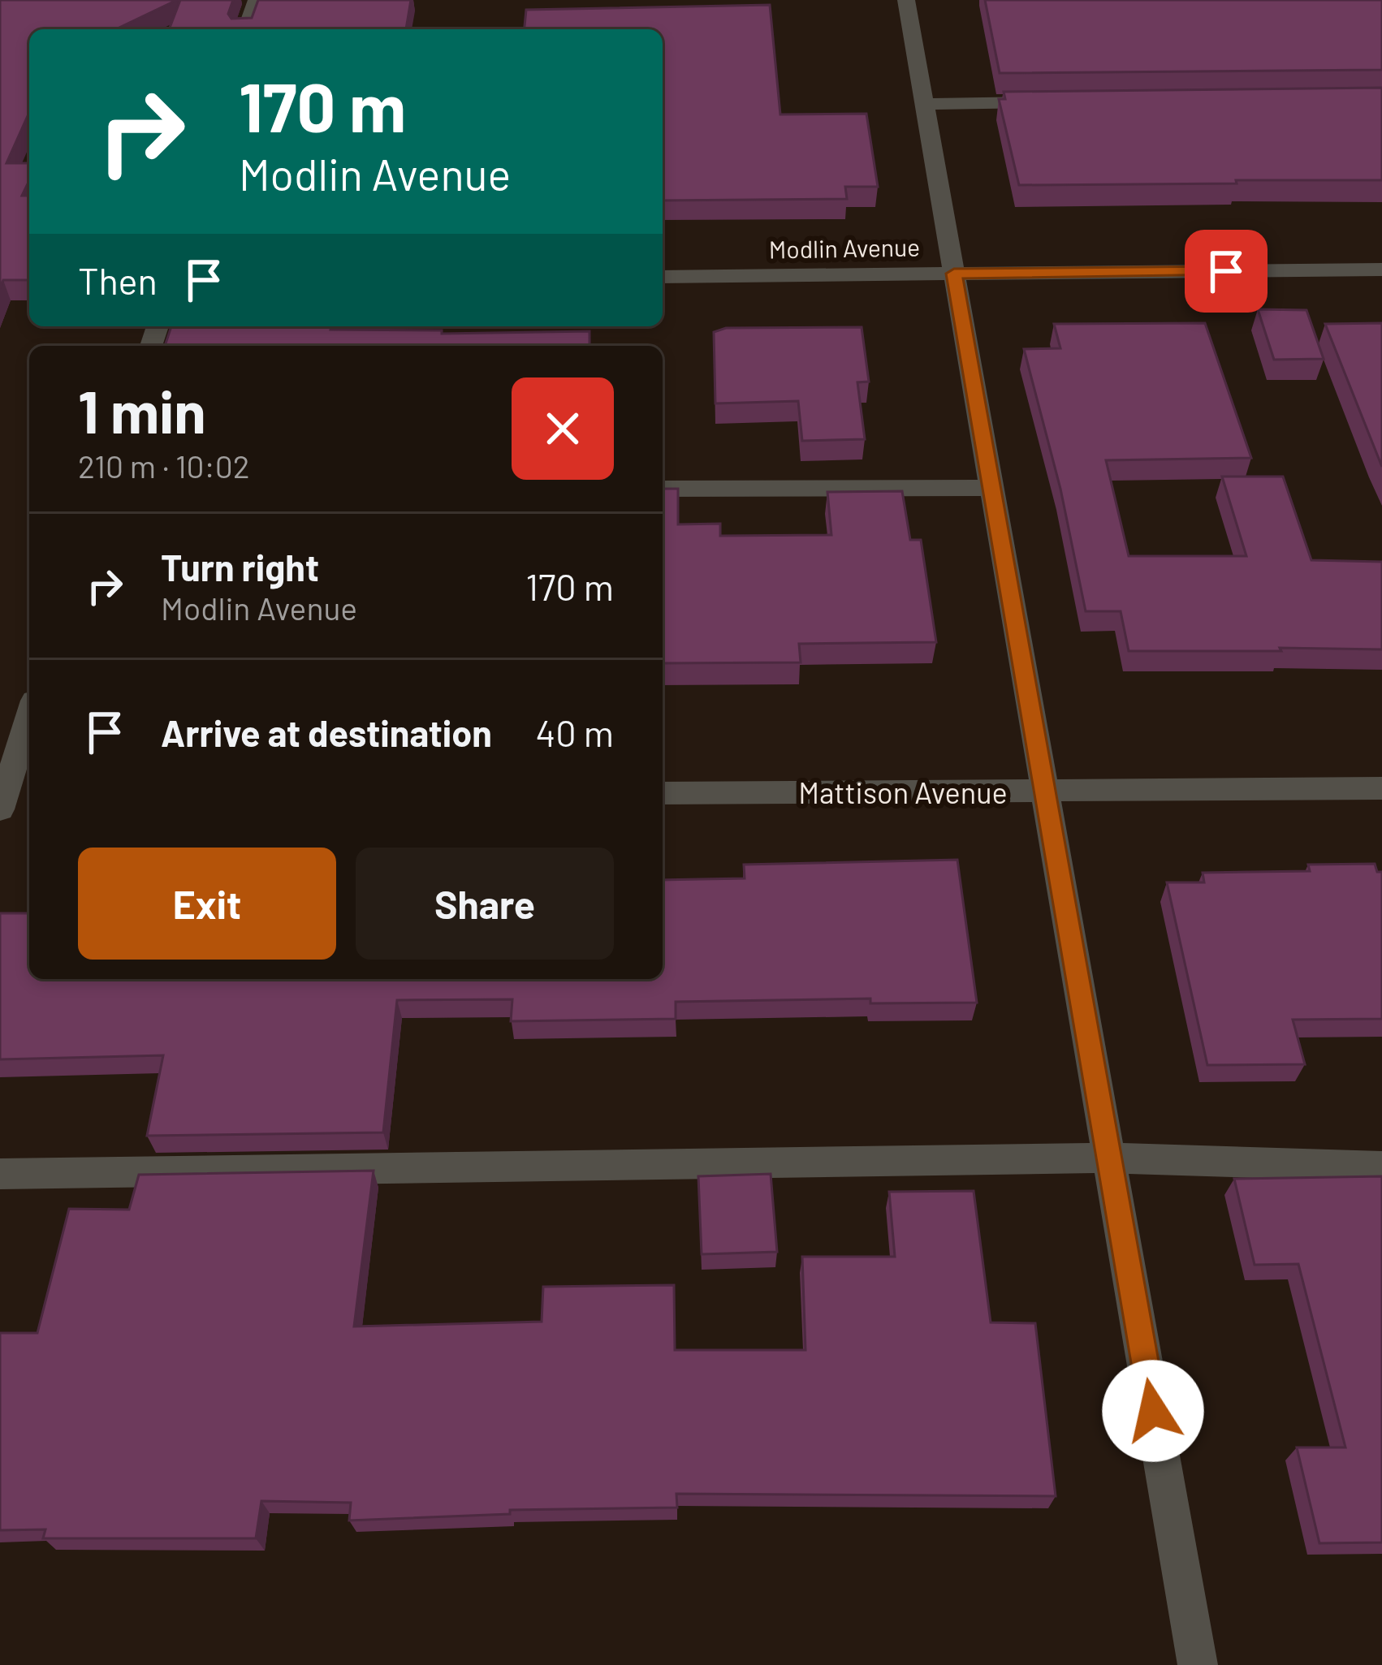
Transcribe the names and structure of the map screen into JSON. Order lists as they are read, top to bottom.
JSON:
{
  "streets": {
    "street": ["Modlin Avenue", "Mattison Avenue"]
  },
  "page": {
    "turn": ["170 m", "Modlin Avenue"],
    "then": "Then",
    "heading": ["1 min", "210 m · 10:02"],
    "list": [
      {
        "name": "Turn right",
        "note": "Modlin Avenue",
        "value": "170 m"
      },
      {
        "name": "Arrive at destination",
        "value": "40 m"
      }
    ],
    "buttons": ["Exit", "Share"]
  }
}
